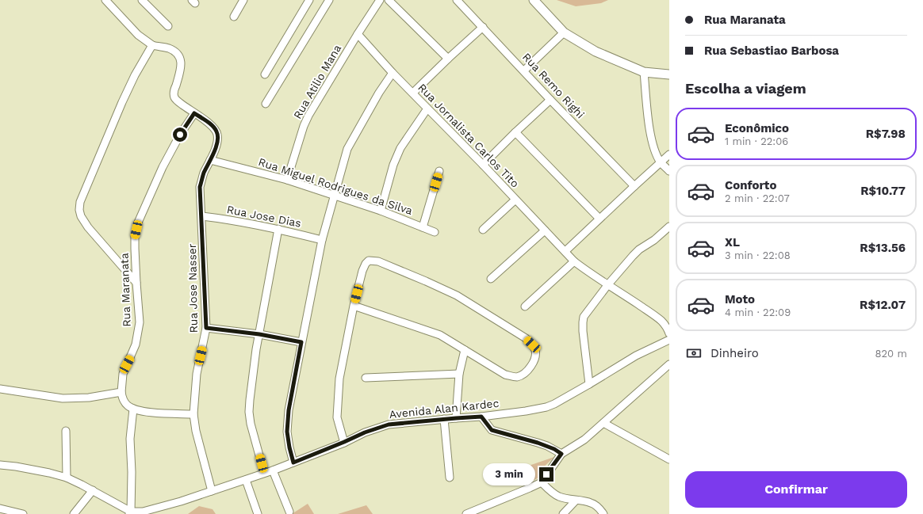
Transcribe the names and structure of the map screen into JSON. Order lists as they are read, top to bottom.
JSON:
{
  "streets": {
    "street": [
      "Rua Atilio Mana",
      "Rua Remo Righi",
      "Rua Jornalista Carlos Tito",
      "Rua Miguel Rodrigues da Silva",
      "Rua Jose Dias",
      "Rua Jose Nasser",
      "Rua Maranata",
      "Avenida Alan Kardec"
    ]
  },
  "crossings": [
    ["Rua Atilio Mana", "Rua Jornalista Carlos Tito"],
    ["Rua Atilio Mana", "Rua Miguel Rodrigues da Silva"],
    ["Rua Miguel Rodrigues da Silva", "Rua Jose Nasser"],
    ["Rua Jose Dias", "Rua Jose Nasser"],
    ["Rua Jose Nasser", "Rua Maranata"],
    ["Rua Jose Nasser", "Avenida Alan Kardec"]
  ],
  "page": {
    "banner": ["Rua Maranata", "Rua Sebastiao Barbosa"],
    "heading": "Escolha a viagem",
    "list": [
      {
        "name": "Econômico",
        "note": "1 min · 22:06",
        "value": "R$7.98"
      },
      {
        "name": "Conforto",
        "note": "2 min · 22:07",
        "value": "R$10.77"
      },
      {
        "name": "XL",
        "note": "3 min · 22:08",
        "value": "R$13.56"
      },
      {
        "name": "Moto",
        "note": "4 min · 22:09",
        "value": "R$12.07"
      }
    ],
    "pay": ["Dinheiro", "820 m"],
    "bubble": "3 min",
    "buttons": "Confirmar"
  }
}
